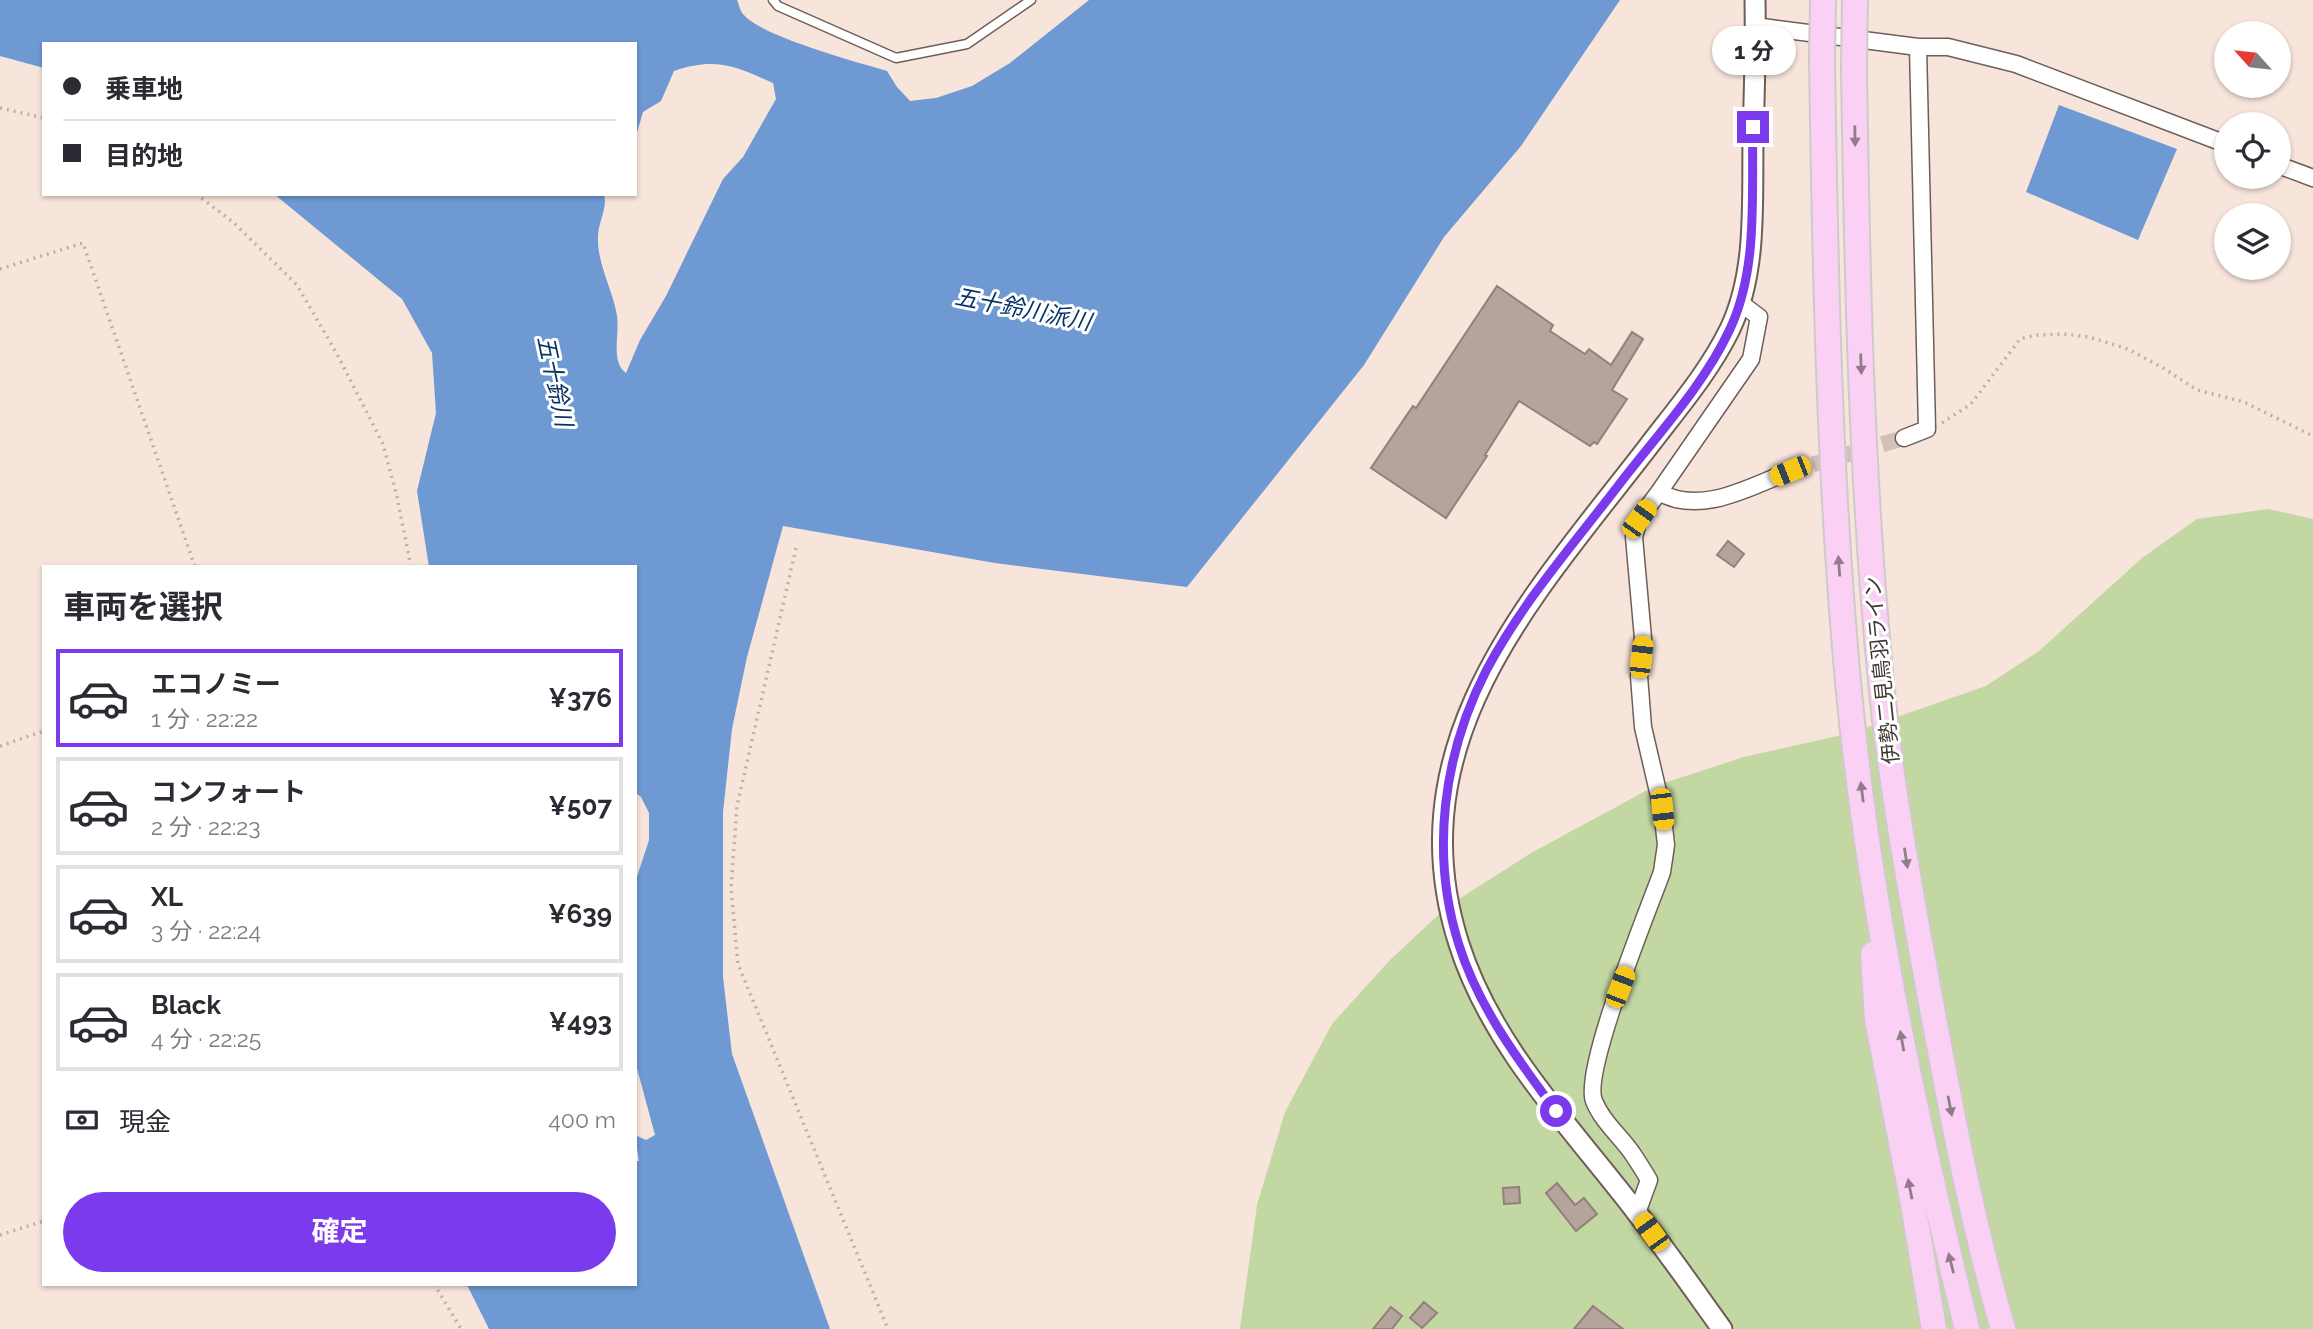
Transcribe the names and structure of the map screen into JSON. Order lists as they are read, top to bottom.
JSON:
{
  "streets": {
    "main road": ["伊勢二見鳥羽ライン"]
  },
  "water": ["五十鈴川派川", "五十鈴川"],
  "north": "top left",
  "page": {
    "bubble": "1 分",
    "banner": ["乗車地", "目的地"],
    "heading": "車両を選択",
    "list": [
      {
        "name": "エコノミー",
        "note": "1 分 · 22:22",
        "value": "¥376"
      },
      {
        "name": "コンフォート",
        "note": "2 分 · 22:23",
        "value": "¥507"
      },
      {
        "name": "XL",
        "note": "3 分 · 22:24",
        "value": "¥639"
      },
      {
        "name": "Black",
        "note": "4 分 · 22:25",
        "value": "¥493"
      }
    ],
    "pay": ["現金", "400 m"],
    "buttons": "確定"
  }
}
